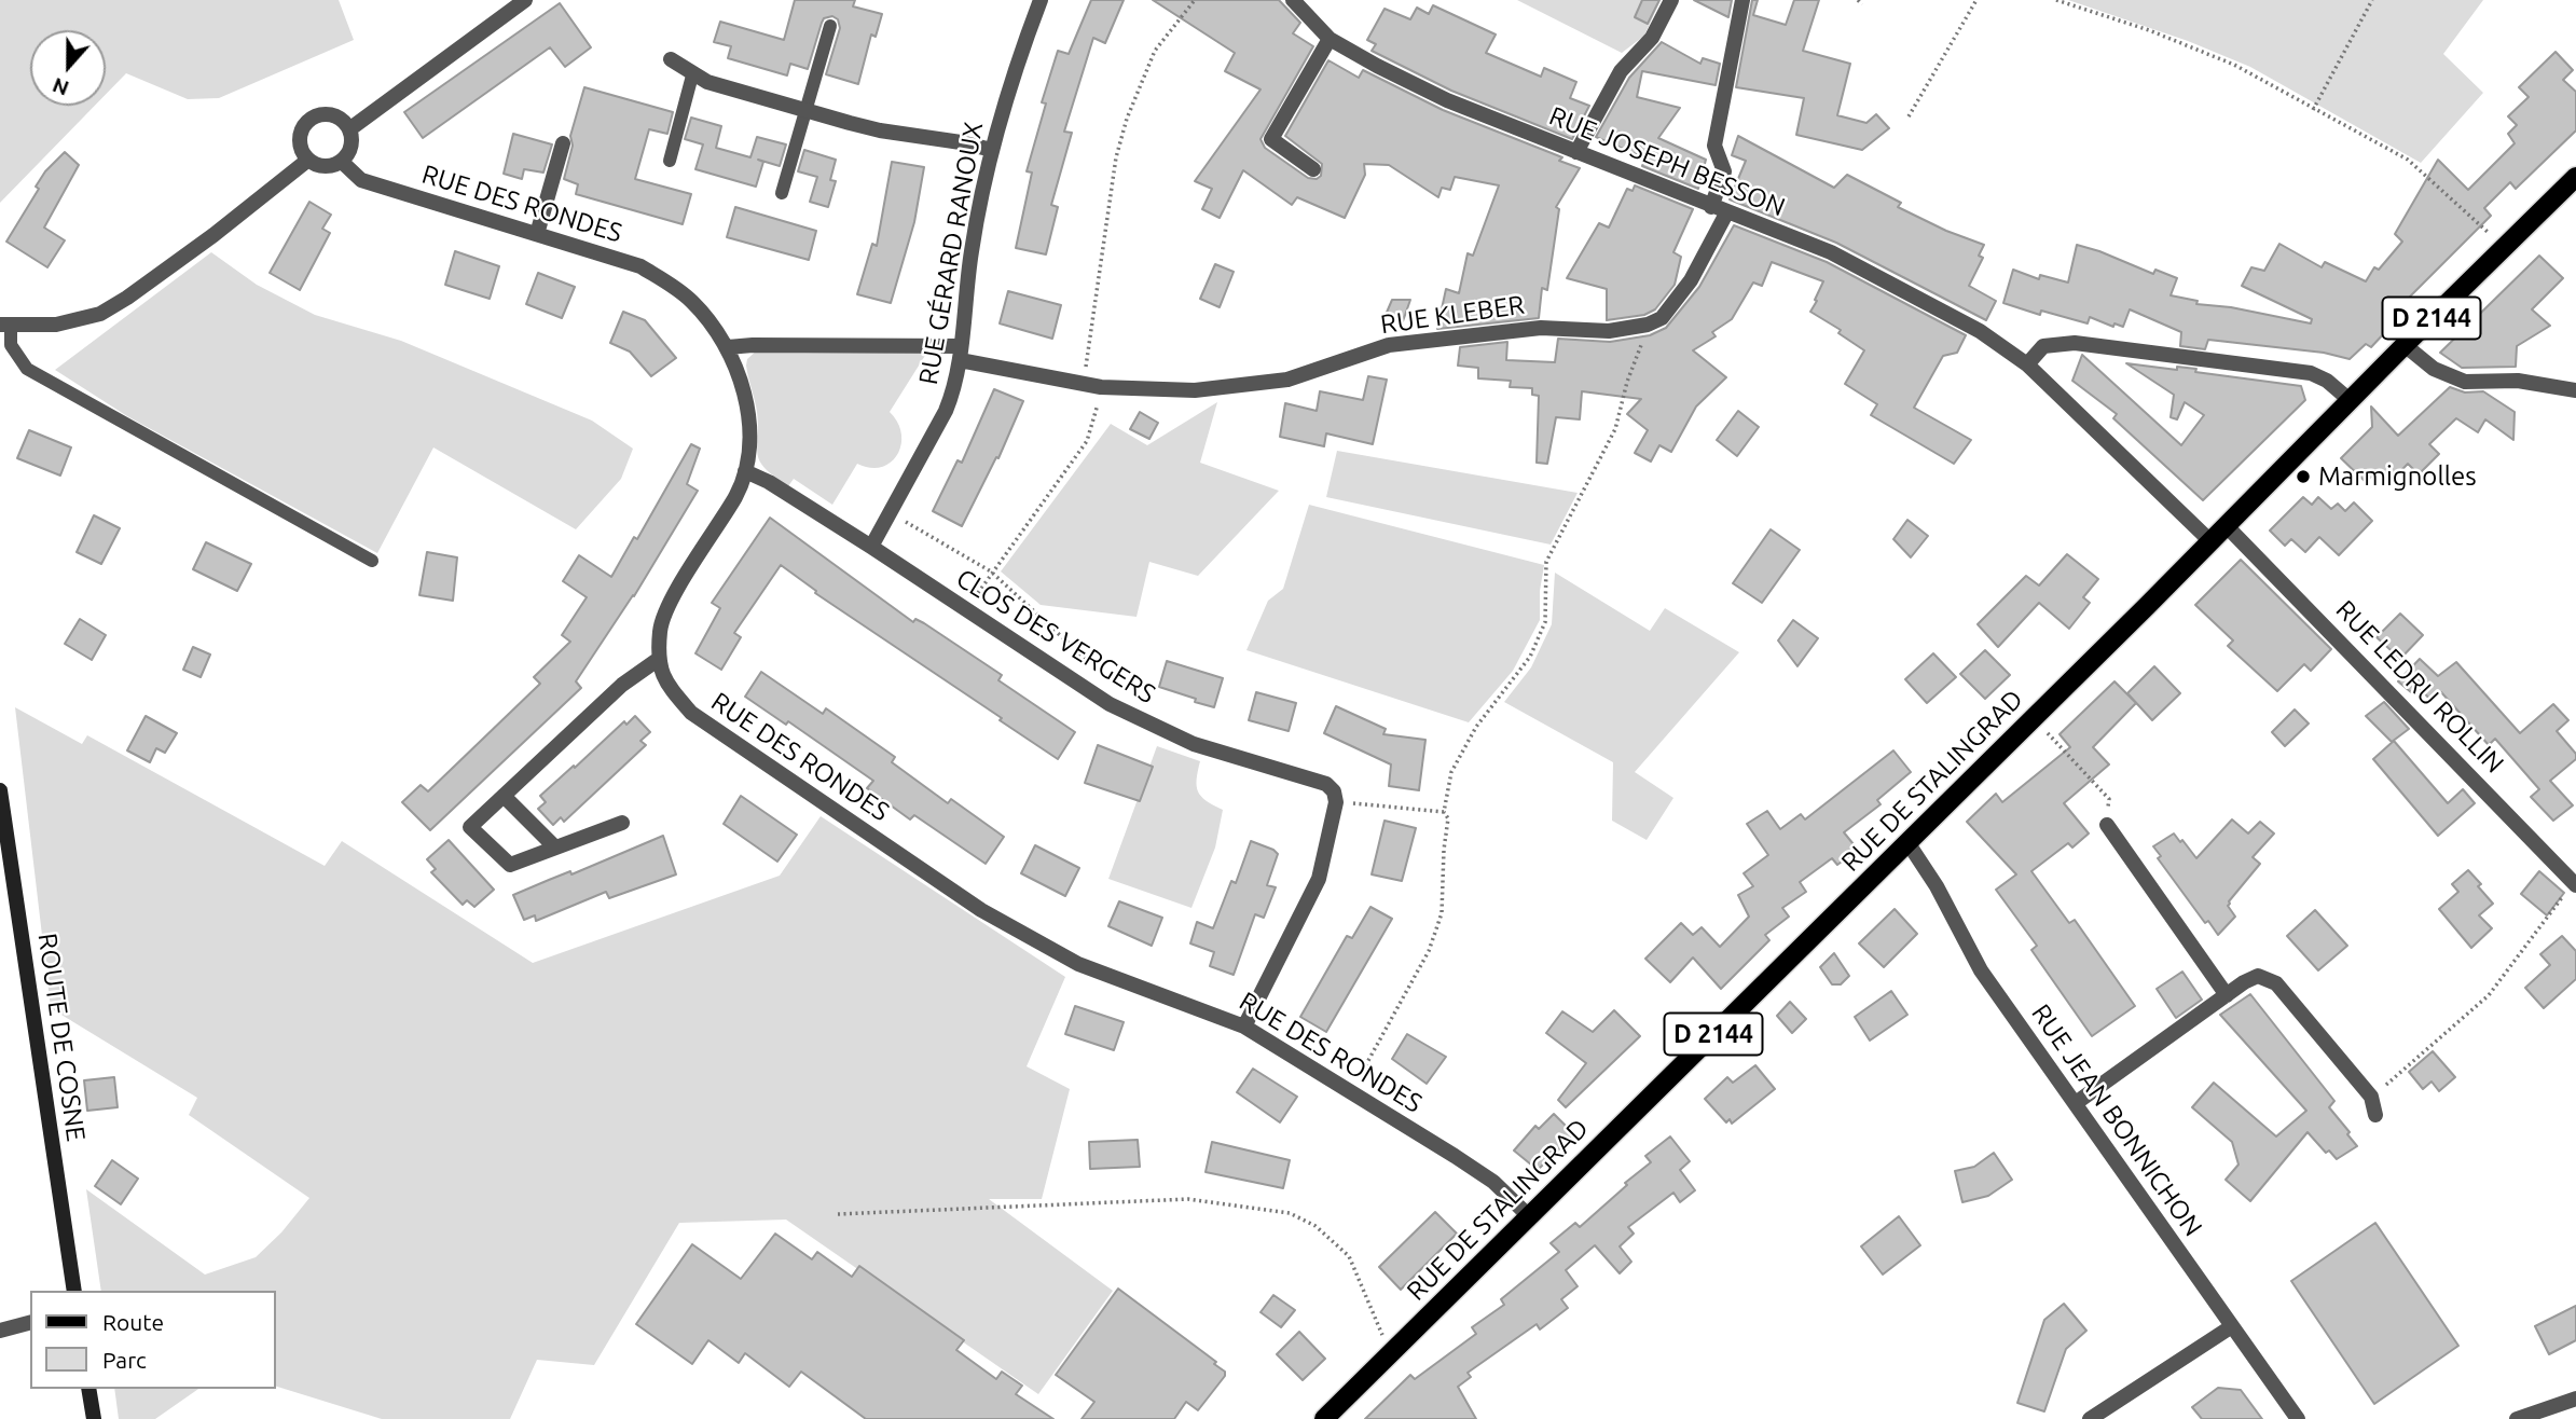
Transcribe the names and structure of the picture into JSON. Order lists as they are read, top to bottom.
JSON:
{
  "streets": {
    "main road": ["D 2144", "RUE DE STALINGRAD", "ROUTE DE COSNE"],
    "street": [
      "RUE JOSEPH BESSON",
      "RUE DES RONDES",
      "RUE GÉRARD RANOUX",
      "RUE KLEBER",
      "CLOS DES VERGERS",
      "RUE LEDRU ROLLIN",
      "RUE JEAN BONNICHON"
    ]
  },
  "crossings": [
    ["RUE JOSEPH BESSON", "RUE DE STALINGRAD"],
    ["RUE DES RONDES", "RUE KLEBER"],
    ["RUE DES RONDES", "CLOS DES VERGERS"],
    ["RUE DES RONDES", "RUE DE STALINGRAD"],
    ["RUE GÉRARD RANOUX", "RUE KLEBER"],
    ["RUE GÉRARD RANOUX", "CLOS DES VERGERS"],
    ["RUE LEDRU ROLLIN", "RUE DE STALINGRAD"],
    ["RUE DE STALINGRAD", "RUE JEAN BONNICHON"]
  ],
  "places": ["Marmignolles"],
  "legend": ["Route", "Parc"],
  "north": "bottom"
}
